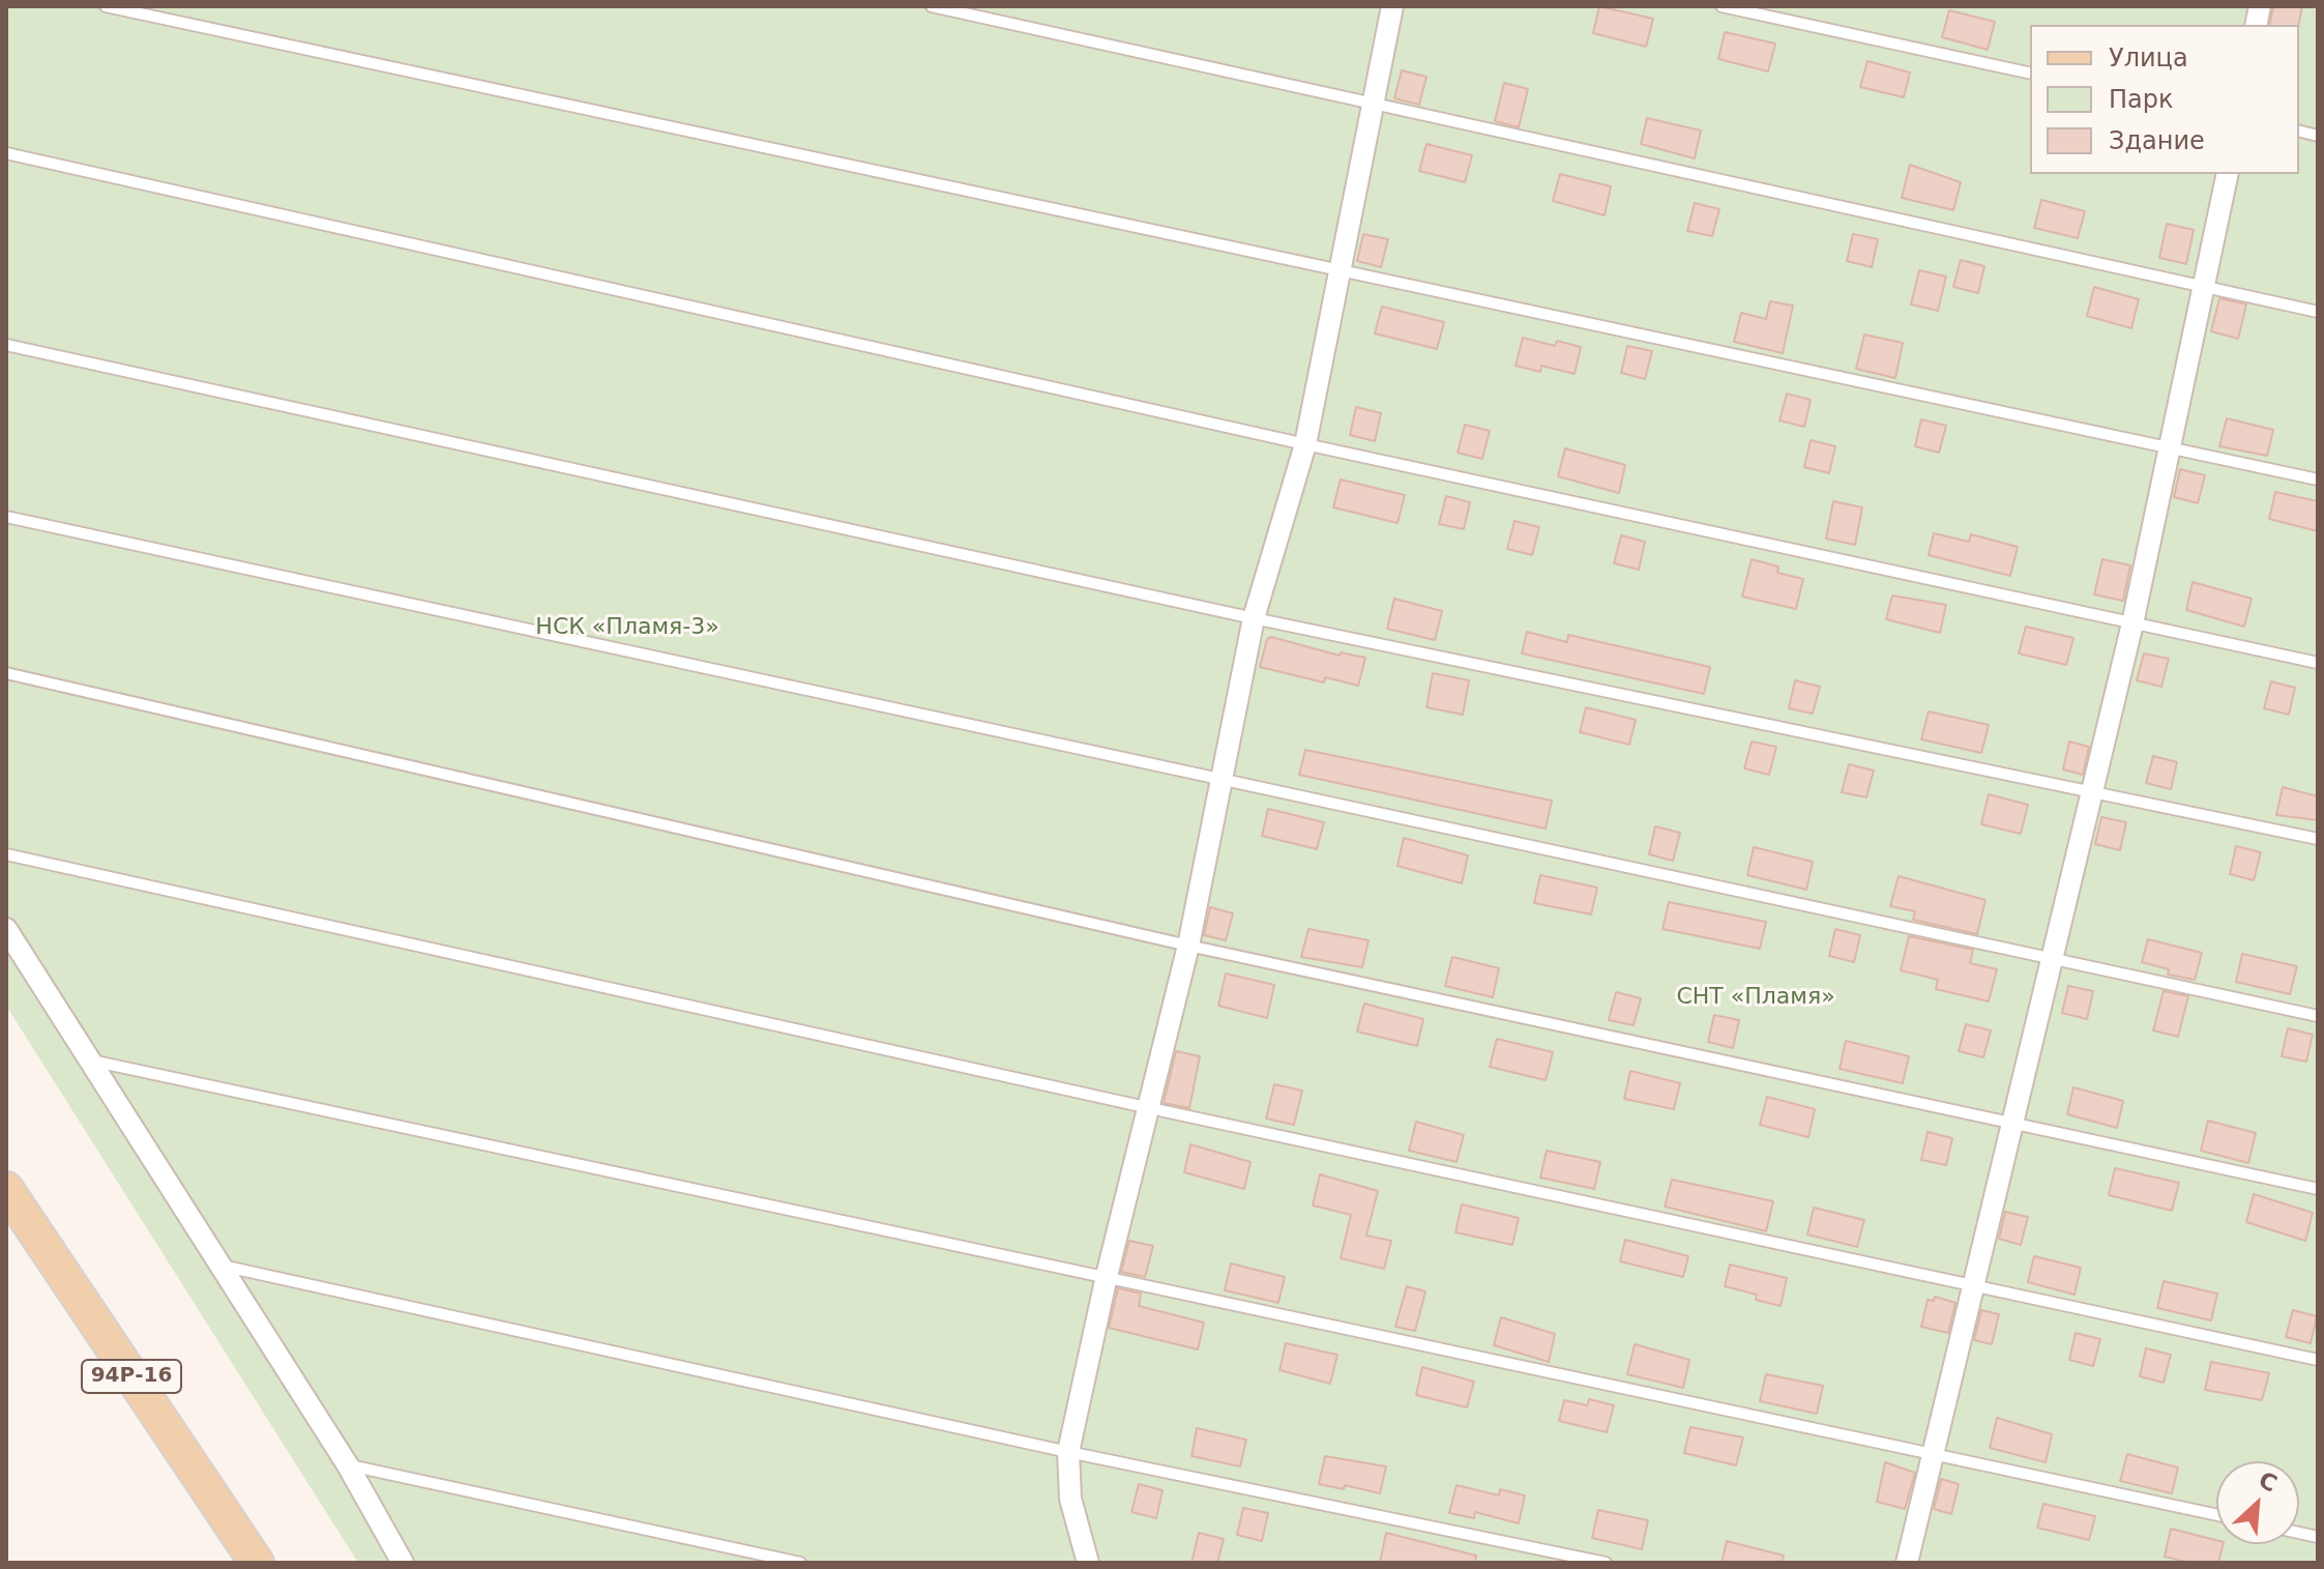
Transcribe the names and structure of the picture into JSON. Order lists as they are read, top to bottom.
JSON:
{
  "streets": {
    "main road": ["94Р-16"]
  },
  "parks": ["НСК «Пламя-3»", "СНТ «Пламя»"],
  "legend": ["Улица", "Парк", "Здание"],
  "north": "top right"
}
